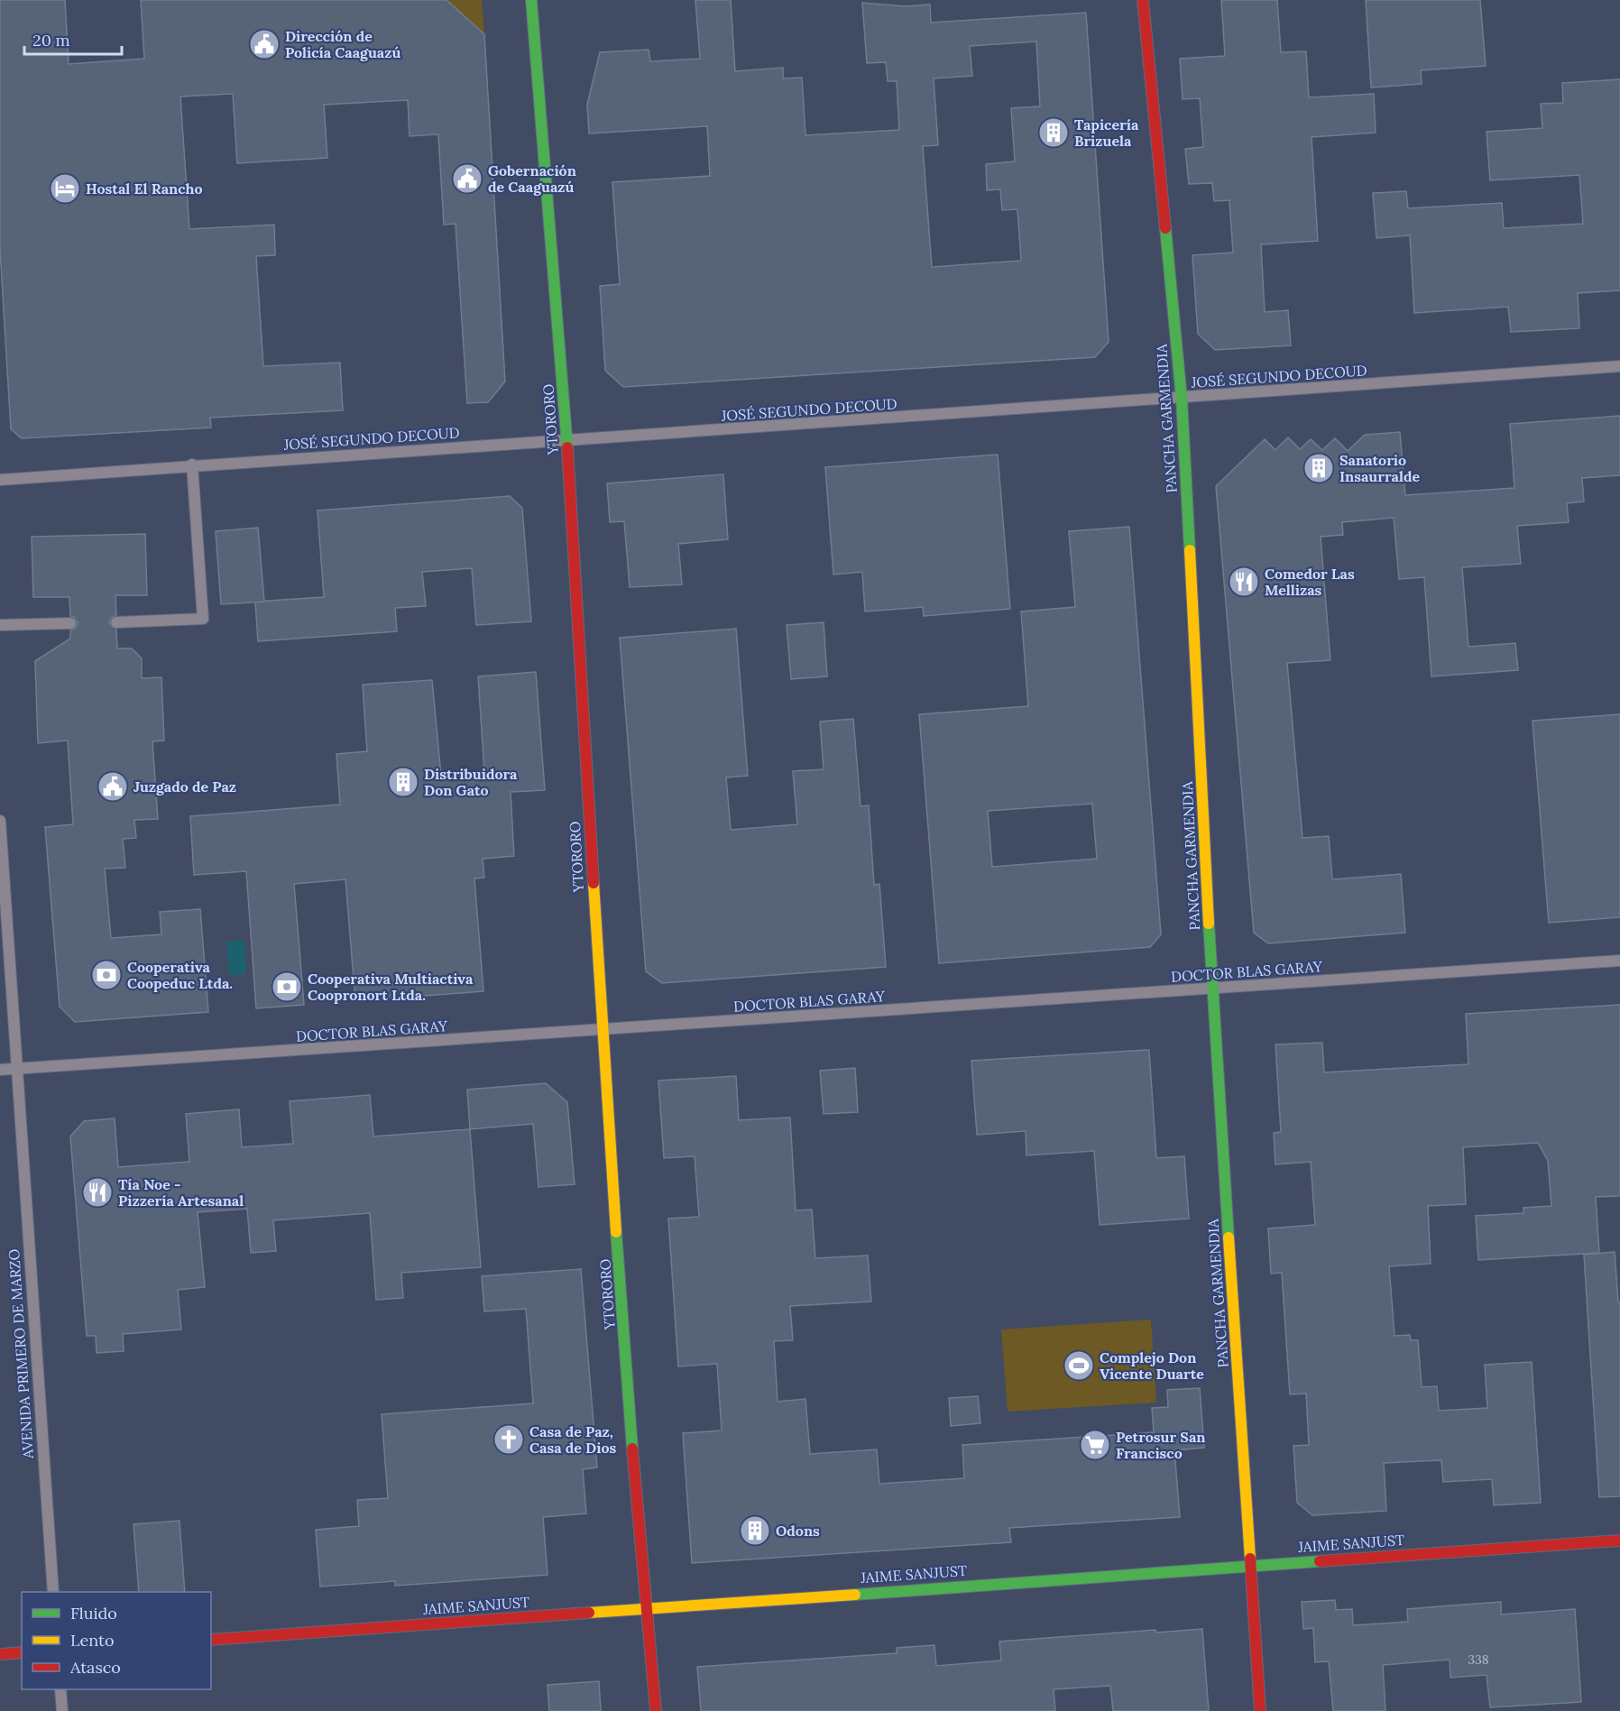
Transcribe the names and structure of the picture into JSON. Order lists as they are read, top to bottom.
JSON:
{
  "streets": {
    "street": [
      "JOSÉ SEGUNDO DECOUD",
      "PANCHA GARMENDIA",
      "YTORORO",
      "DOCTOR BLAS GARAY",
      "AVENIDA PRIMERO DE MARZO",
      "JAIME SANJUST"
    ]
  },
  "crossings": [
    ["JOSÉ SEGUNDO DECOUD", "PANCHA GARMENDIA"],
    ["JOSÉ SEGUNDO DECOUD", "YTORORO"],
    ["PANCHA GARMENDIA", "DOCTOR BLAS GARAY"],
    ["PANCHA GARMENDIA", "JAIME SANJUST"],
    ["YTORORO", "DOCTOR BLAS GARAY"],
    ["YTORORO", "JAIME SANJUST"],
    ["DOCTOR BLAS GARAY", "AVENIDA PRIMERO DE MARZO"]
  ],
  "places": {
    "public building": ["Dirección de Policía Caaguazú", "Gobernación de Caaguazú", "Juzgado de Paz"],
    "building": [
      "Tapicería Brizuela",
      "Sanatorio Insaurralde",
      "Distribuidora Don Gato",
      "Odons"
    ],
    "hotel": ["Hostal El Rancho"],
    "restaurant": ["Comedor Las Mellizas", "Tía Noe - Pizzería Artesanal"],
    "bank": ["Cooperativa Coopeduc Ltda.", "Cooperativa Multiactiva Coopronort Ltda."],
    "sports": ["Complejo Don Vicente Duarte"],
    "church": ["Casa de Paz, Casa de Dios"],
    "supermarket": ["Petrosur San Francisco"]
  },
  "house_numbers": ["338"],
  "legend": ["Fluido", "Lento", "Atasco"],
  "scale_bar": "20 m"
}
